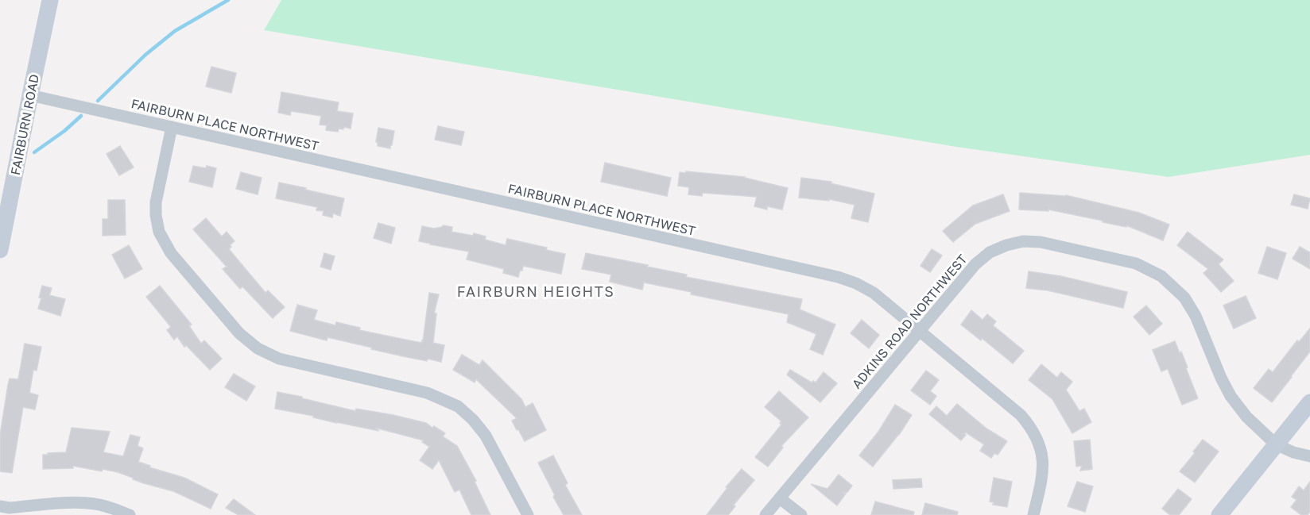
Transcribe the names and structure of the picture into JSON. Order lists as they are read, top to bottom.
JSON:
{
  "streets": {
    "street": ["FAIRBURN ROAD", "FAIRBURN PLACE NORTHWEST", "ADKINS ROAD NORTHWEST"]
  },
  "crossings": [
    ["FAIRBURN ROAD", "FAIRBURN PLACE NORTHWEST"],
    ["FAIRBURN PLACE NORTHWEST", "ADKINS ROAD NORTHWEST"]
  ],
  "districts": ["FAIRBURN HEIGHTS"]
}
